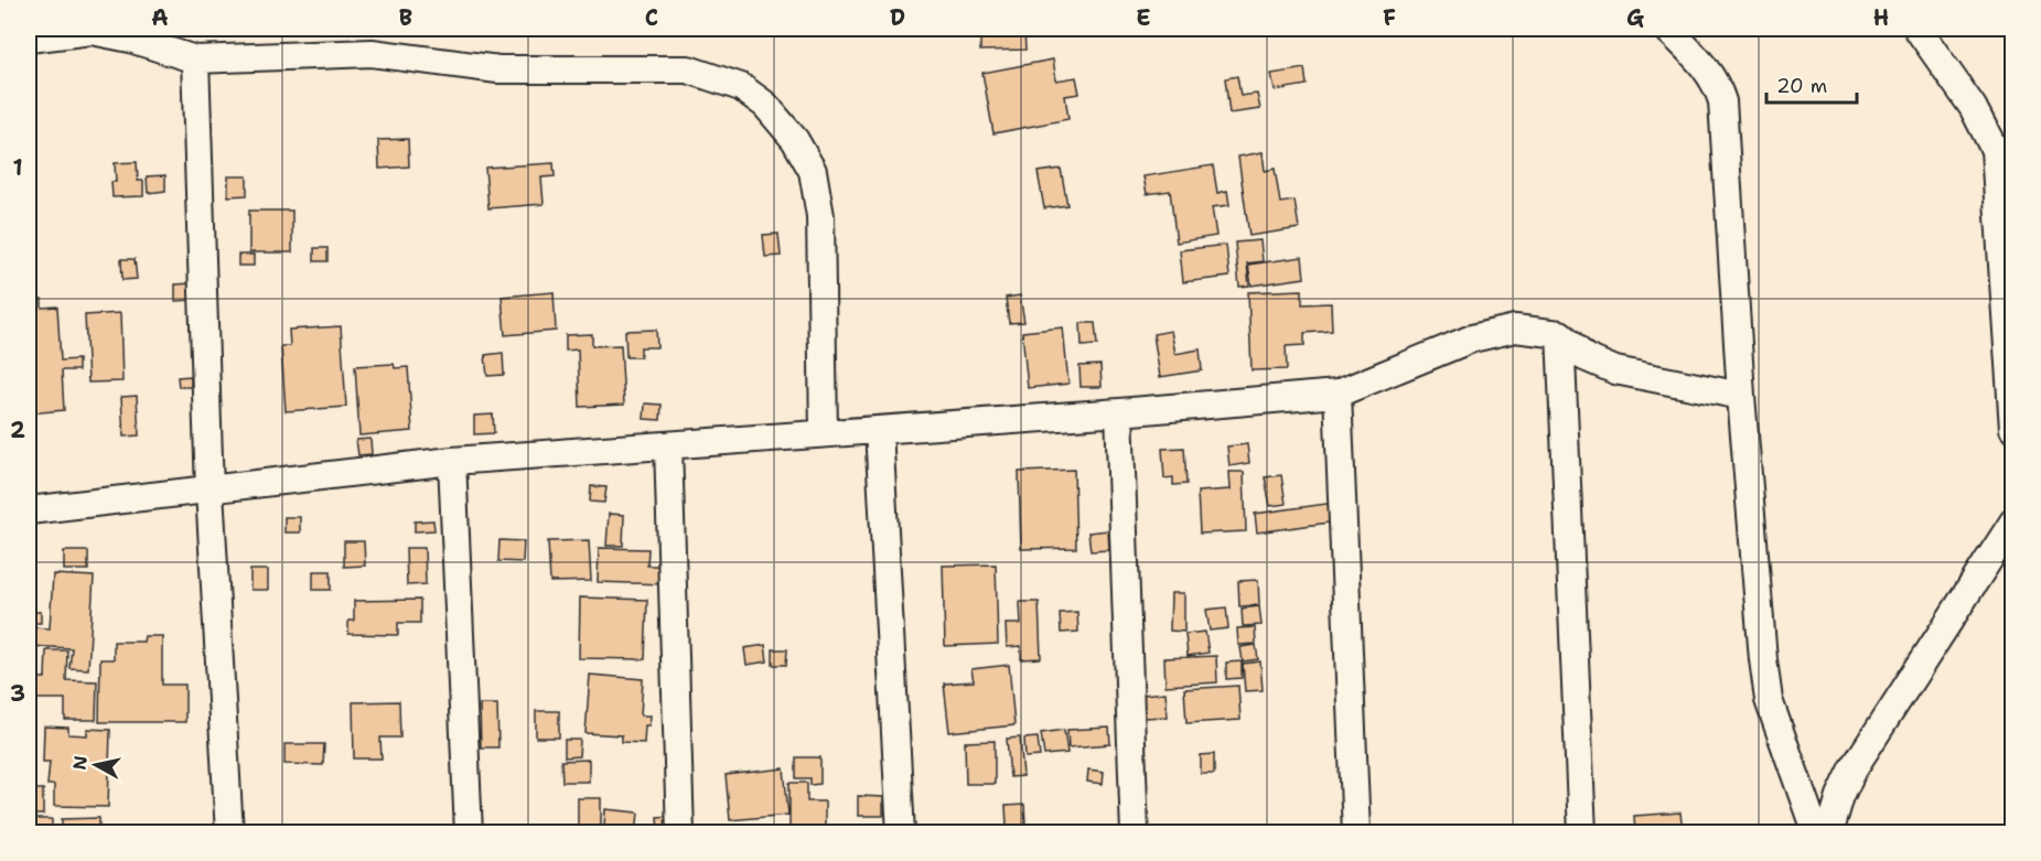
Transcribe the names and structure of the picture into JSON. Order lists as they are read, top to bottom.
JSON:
{
  "scale_bar": "20 m",
  "north": "left",
  "grid": {
    "columns": [
      "A",
      "B",
      "C",
      "D",
      "E",
      "F",
      "G",
      "H"
    ],
    "rows": ["1", "2", "3"]
  }
}
